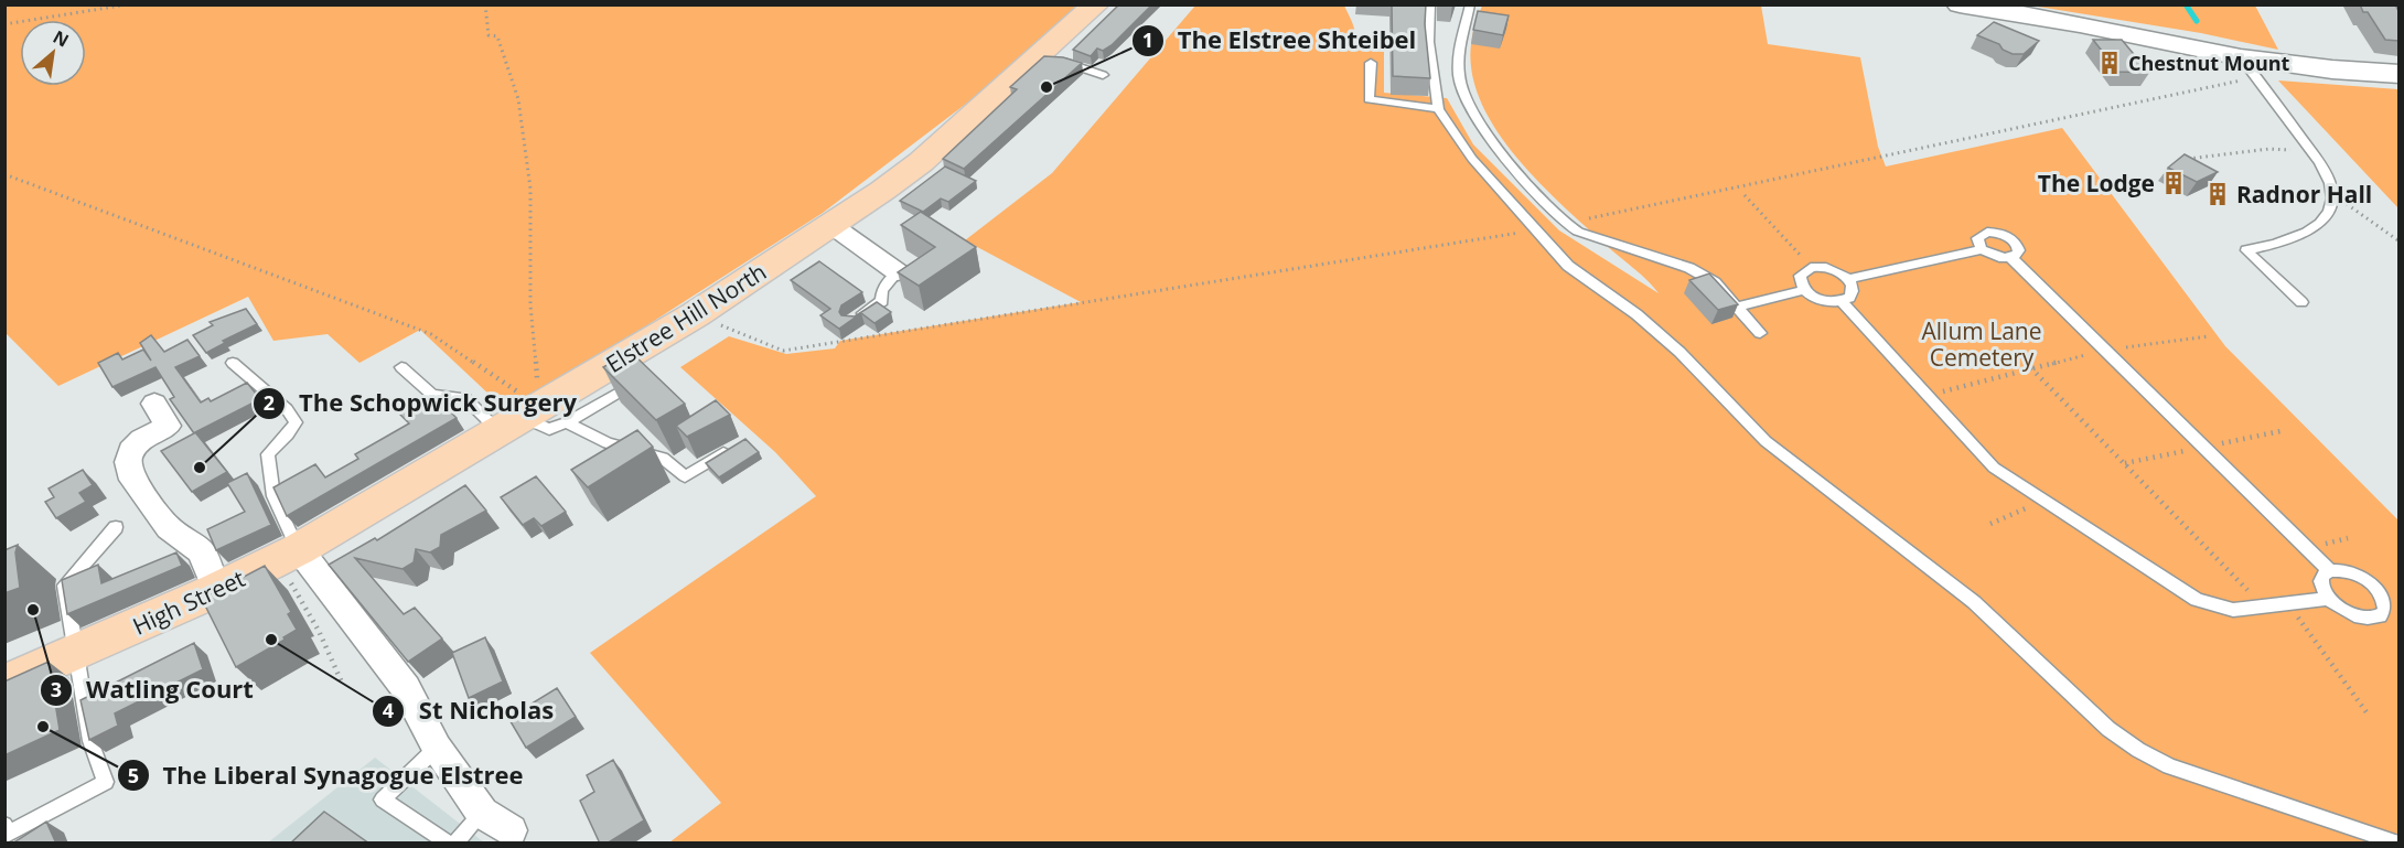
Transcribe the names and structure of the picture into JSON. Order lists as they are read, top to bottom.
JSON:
{
  "streets": {
    "main road": ["Elstree Hill North", "High Street"]
  },
  "crossings": [
    ["Elstree Hill North", "High Street"]
  ],
  "parks": ["Allum Lane Cemetery"],
  "places": {
    "building": ["Chestnut Mount", "The Lodge", "Radnor Hall"],
    "other": [
      "The Elstree Shteibel",
      "The Schopwick Surgery",
      "Watling Court",
      "St Nicholas",
      "The Liberal Synagogue Elstree"
    ]
  },
  "north": "top right"
}
